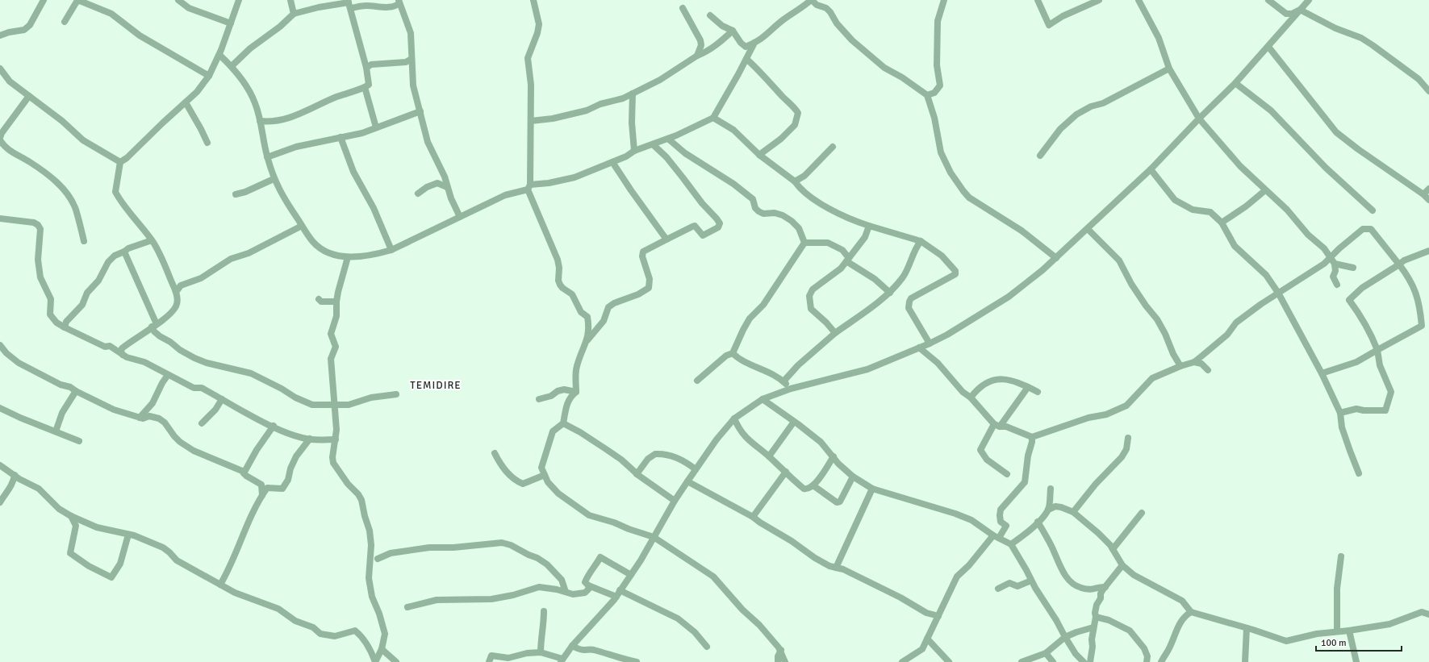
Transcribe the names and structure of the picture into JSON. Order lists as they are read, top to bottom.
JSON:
{
  "districts": ["TEMIDIRE"],
  "scale_bar": "100 m"
}
